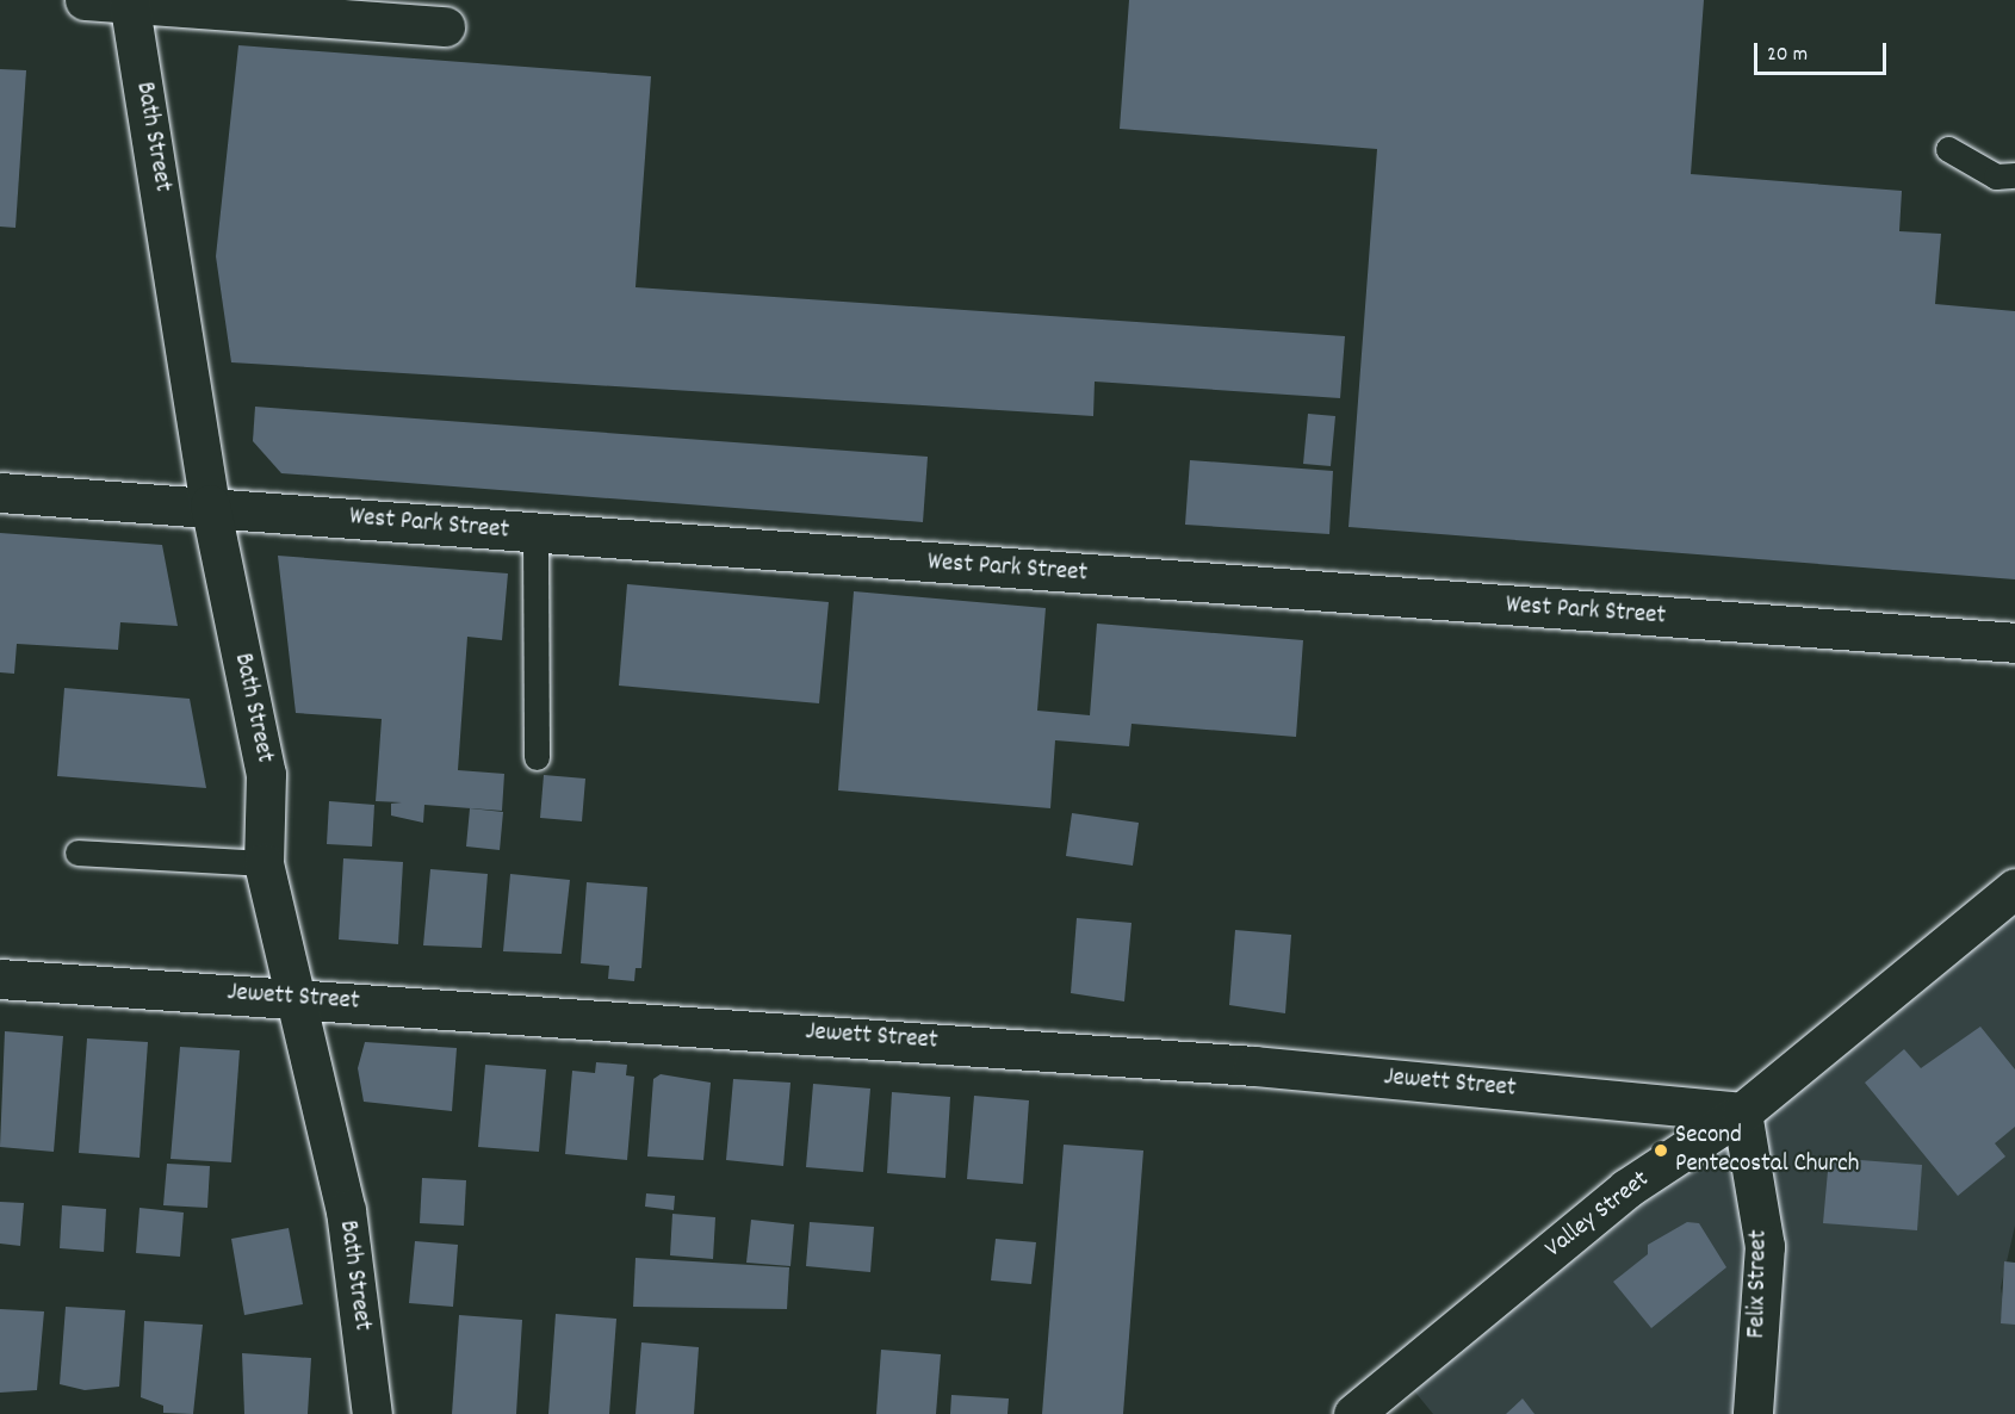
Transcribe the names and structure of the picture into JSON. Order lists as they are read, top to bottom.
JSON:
{
  "streets": {
    "street": [
      "Bath Street",
      "West Park Street",
      "Jewett Street",
      "Valley Street",
      "Felix Street"
    ]
  },
  "crossings": [
    ["Bath Street", "West Park Street"],
    ["Bath Street", "Jewett Street"],
    ["Jewett Street", "Valley Street"],
    ["Jewett Street", "Felix Street"],
    ["Valley Street", "Felix Street"]
  ],
  "places": ["Second Pentecostal Church"],
  "scale_bar": "20 m"
}
